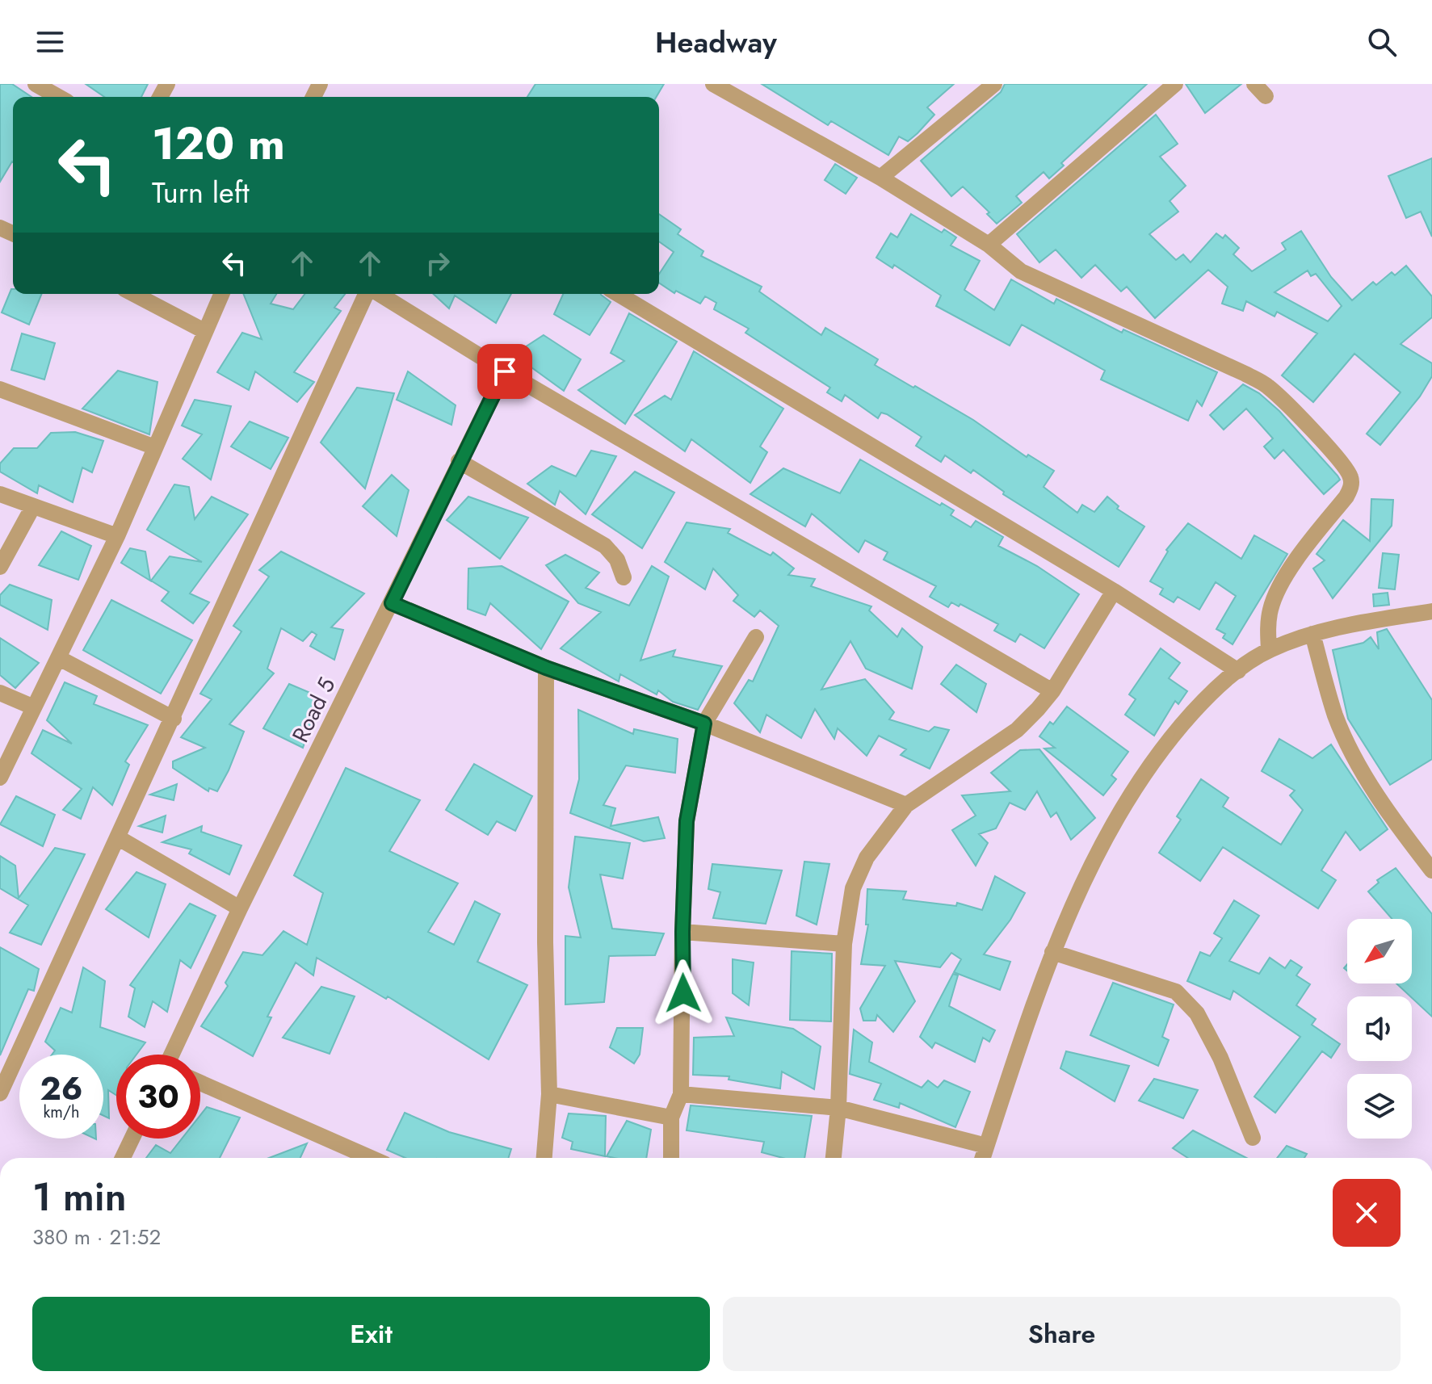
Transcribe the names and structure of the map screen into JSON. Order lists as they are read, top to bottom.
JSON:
{
  "streets": {
    "street": ["Road 5"]
  },
  "north": "bottom left",
  "page": {
    "header": "Headway",
    "turn": ["120 m", "Turn left"],
    "speed": "26 km/h",
    "limit": "30",
    "heading": ["1 min", "380 m · 21:52"],
    "buttons": ["Exit", "Share"]
  }
}
